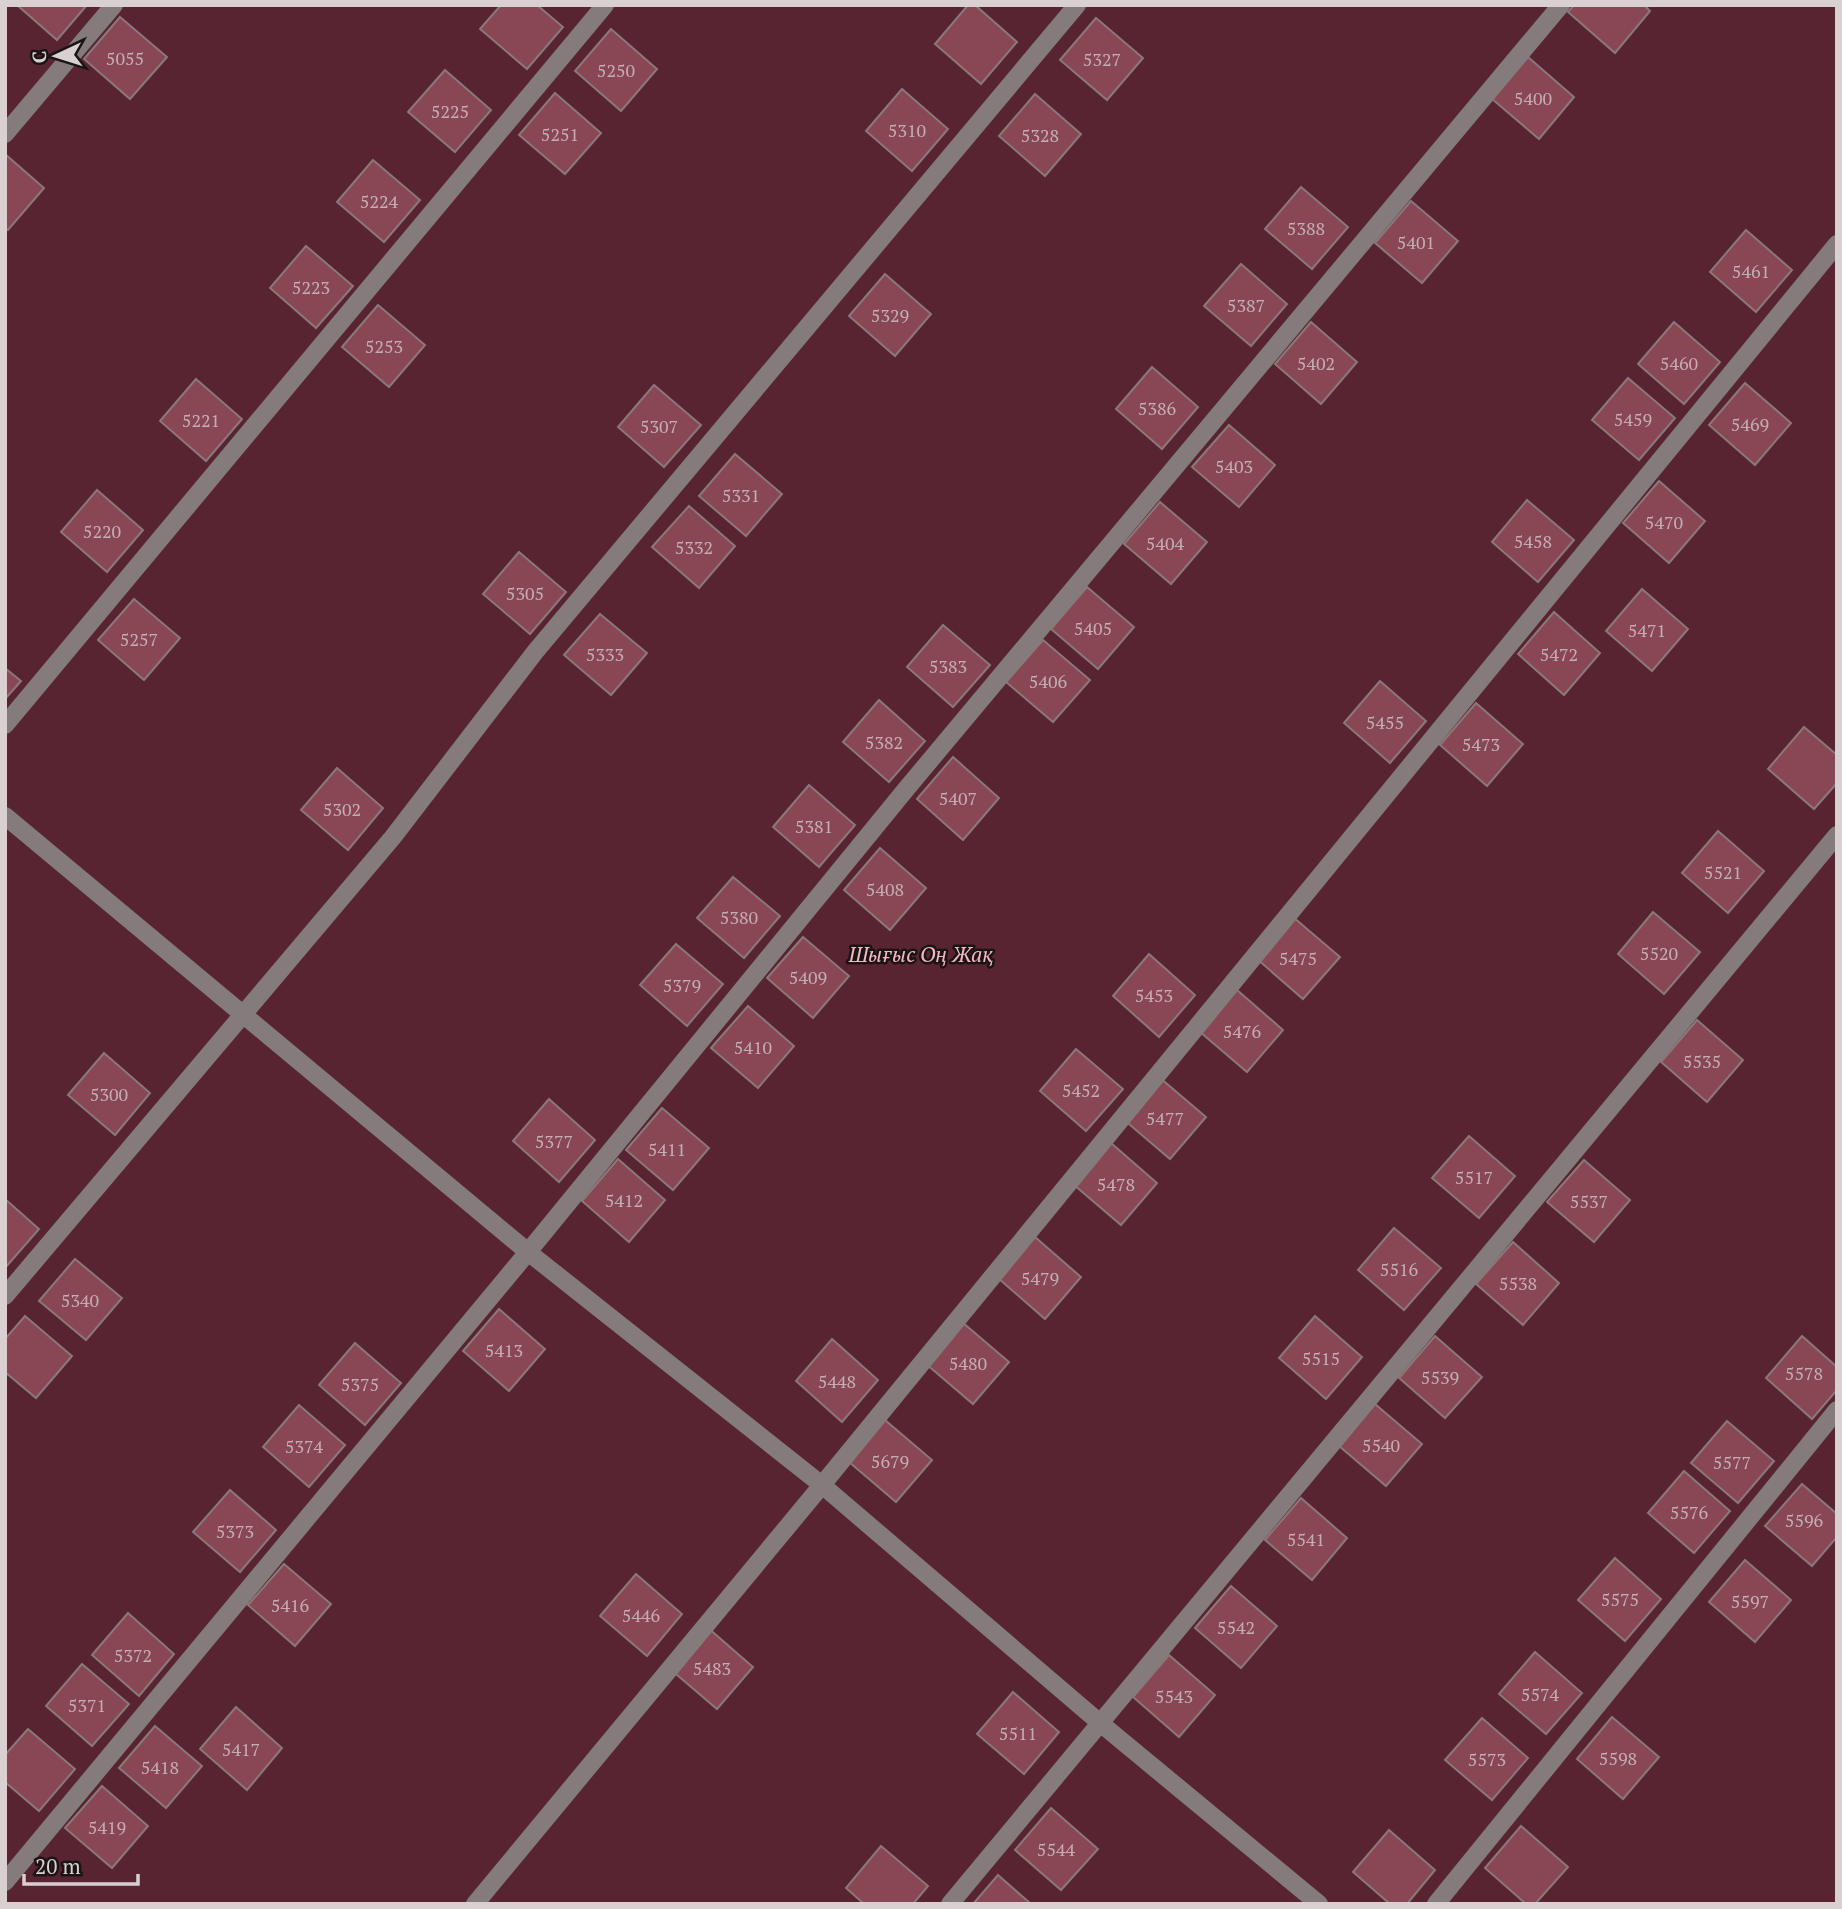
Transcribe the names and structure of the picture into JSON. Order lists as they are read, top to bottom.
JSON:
{
  "parks": ["Шығыс Оң Жақ"],
  "house_numbers": [
    "5055",
    "5327",
    "5250",
    "5400",
    "5225",
    "5310",
    "5251",
    "5328",
    "5224",
    "5388",
    "5401",
    "5461",
    "5223",
    "5387",
    "5329",
    "5253",
    "5402",
    "5460",
    "5386",
    "5459",
    "5221",
    "5469",
    "5307",
    "5403",
    "5331",
    "5470",
    "5220",
    "5458",
    "5404",
    "5332",
    "5305",
    "5405",
    "5471",
    "5257",
    "5333",
    "5472",
    "5383",
    "5406",
    "5455",
    "5382",
    "5473",
    "5407",
    "5302",
    "5381",
    "5521",
    "5408",
    "5380",
    "5520",
    "5475",
    "5409",
    "5379",
    "5453",
    "5476",
    "5410",
    "5535",
    "5452",
    "5300",
    "5477",
    "5377",
    "5411",
    "5517",
    "5478",
    "5412",
    "5537",
    "5516",
    "5479",
    "5538",
    "5340",
    "5413",
    "5515",
    "5480",
    "5578",
    "5539",
    "5448",
    "5375",
    "5540",
    "5374",
    "5679",
    "5577",
    "5576",
    "5596",
    "5373",
    "5541",
    "5575",
    "5597",
    "5416",
    "5446",
    "5542",
    "5372",
    "5483",
    "5574",
    "5543",
    "5371",
    "5511",
    "5417",
    "5598",
    "5573",
    "5418",
    "5419",
    "5544"
  ],
  "scale_bar": "20 m",
  "north": "left"
}
